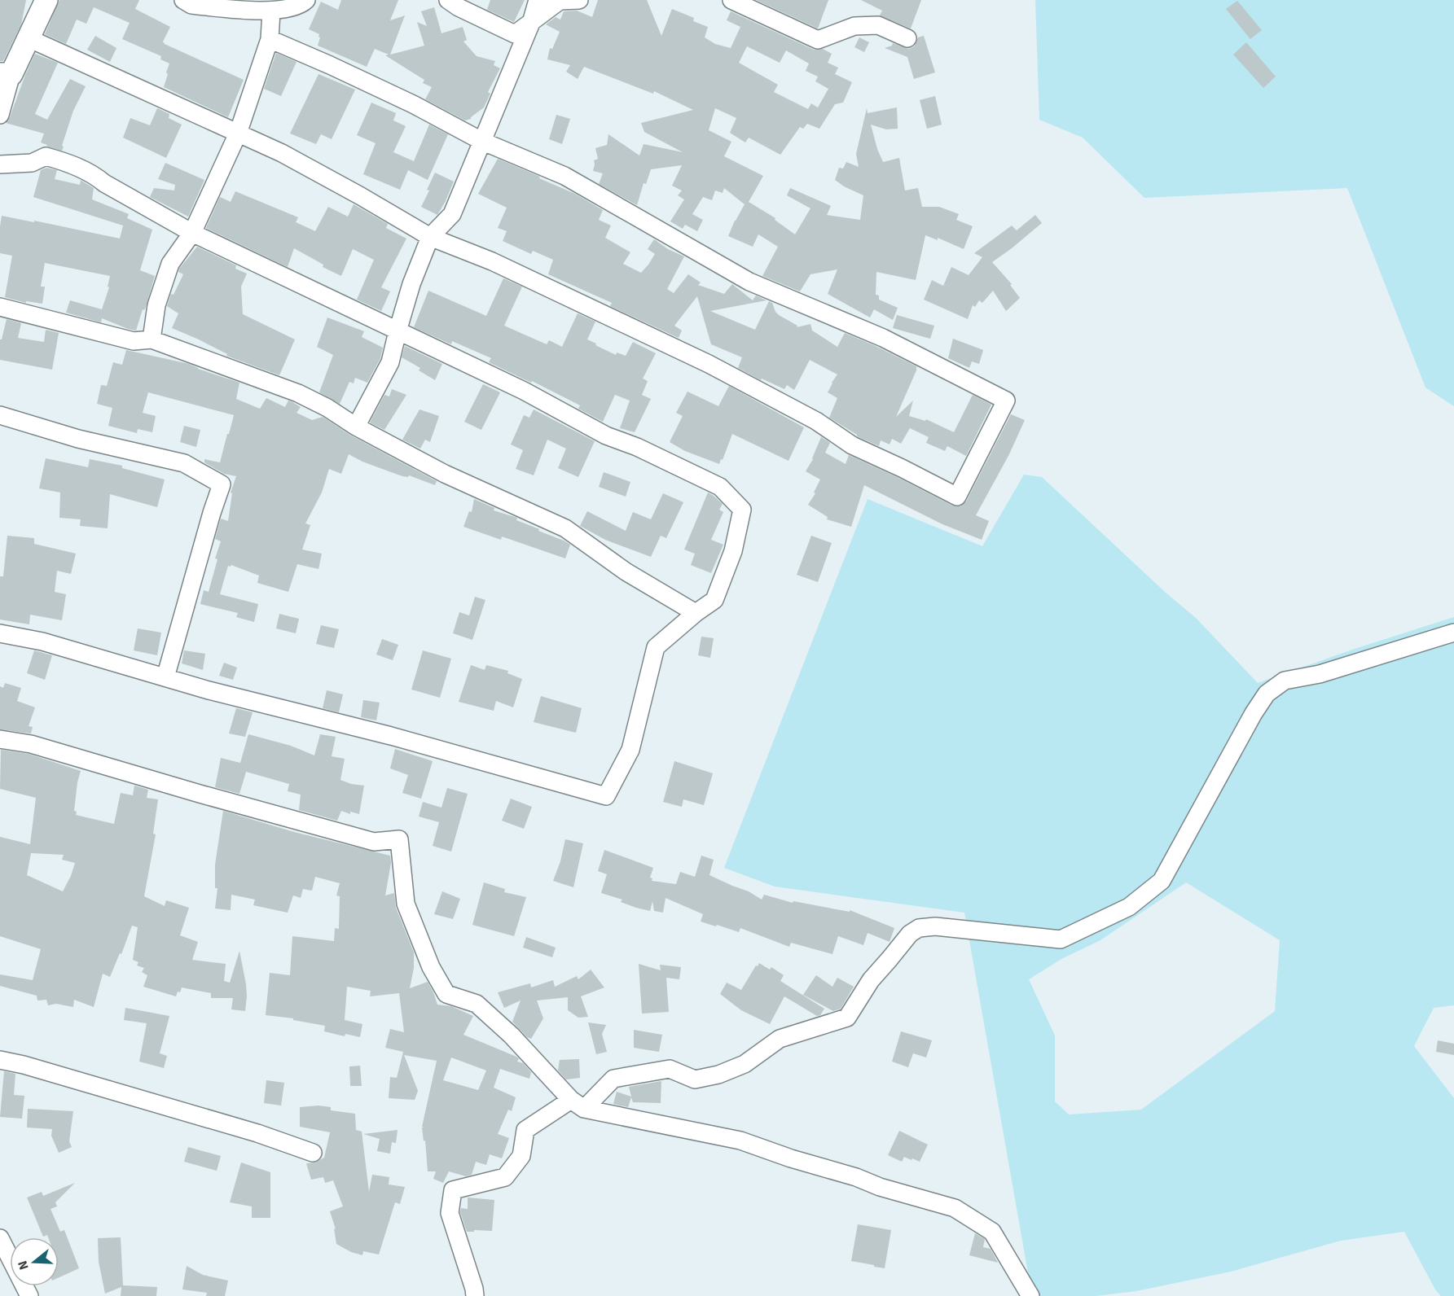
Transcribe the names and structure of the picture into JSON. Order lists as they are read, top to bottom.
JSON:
{
  "north": "left"
}
